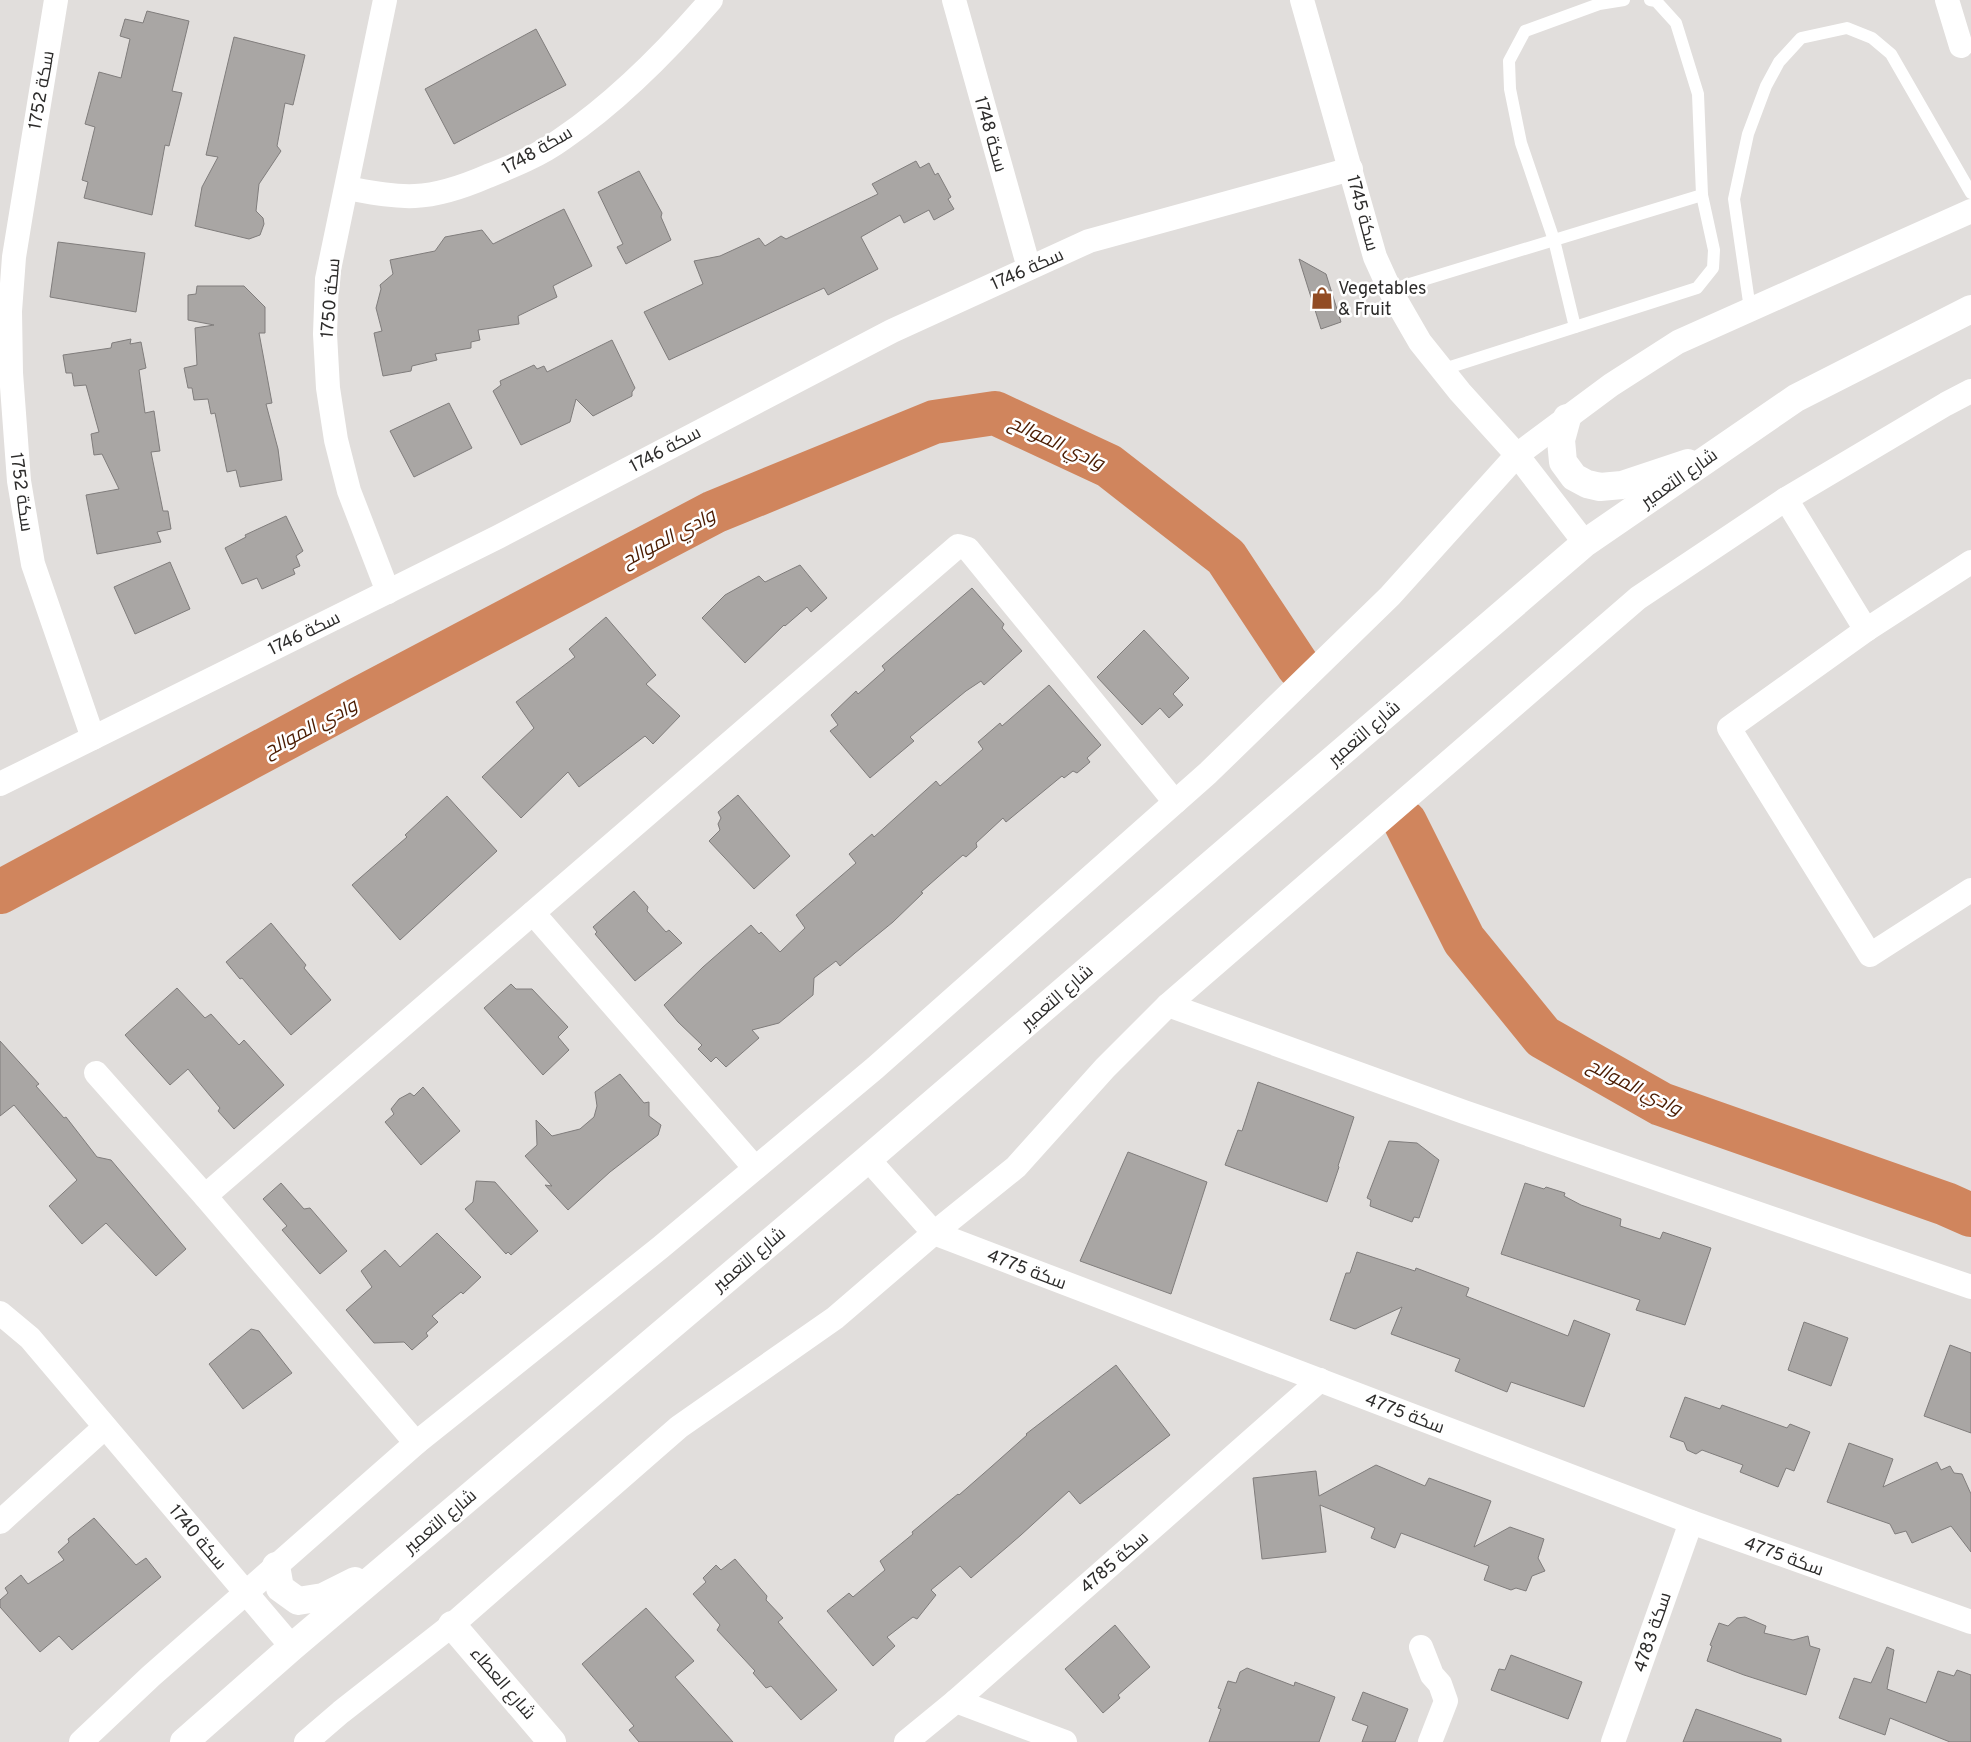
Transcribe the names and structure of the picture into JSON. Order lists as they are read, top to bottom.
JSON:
{
  "streets": {
    "main road": ["شارع التعمير", "شارع العطاء"],
    "street": [
      "سكة 1752",
      "سكة 1748",
      "سكة 1745",
      "سكة 1746",
      "سكة 1750",
      "سكة 4775",
      "سكة 1740",
      "سكة 4785",
      "سكة 4783"
    ]
  },
  "crossings": [
    ["سكة 1752", "سكة 1746"],
    ["سكة 1748", "سكة 1746"],
    ["سكة 1748", "سكة 1750"],
    ["سكة 1745", "سكة 1746"],
    ["سكة 1745", "شارع التعمير"],
    ["سكة 1746", "سكة 1750"],
    ["شارع التعمير", "سكة 4775"],
    ["شارع التعمير", "سكة 1740"],
    ["سكة 4775", "سكة 4785"],
    ["سكة 4775", "سكة 4783"]
  ],
  "water": ["وادي الموالح"],
  "places": {
    "shop": ["Vegetables & Fruit"]
  }
}
